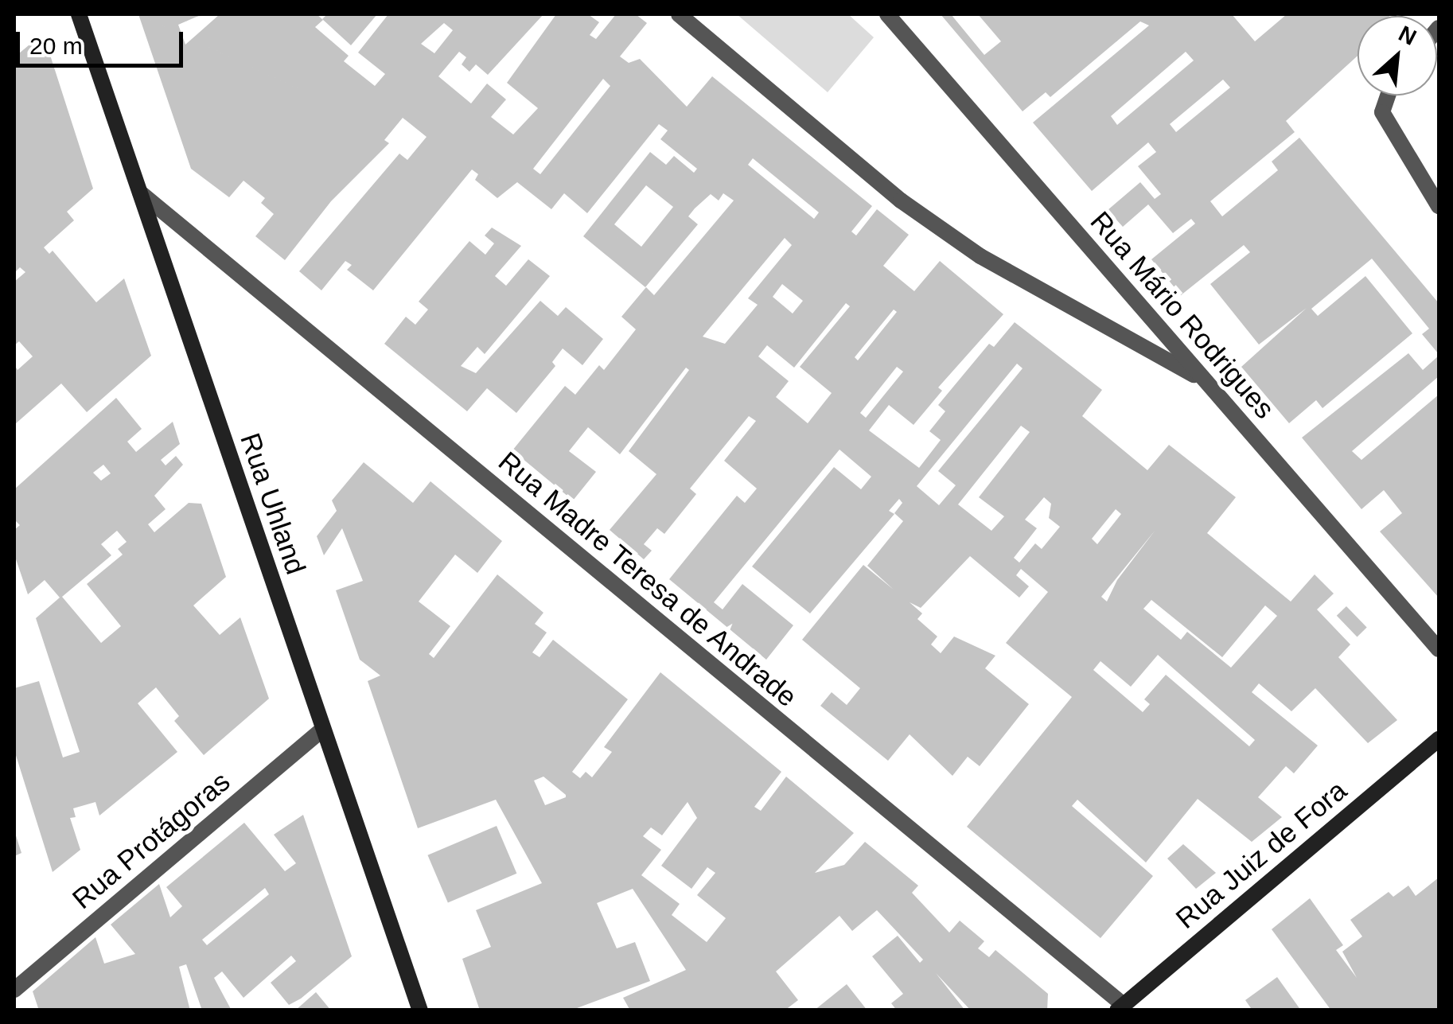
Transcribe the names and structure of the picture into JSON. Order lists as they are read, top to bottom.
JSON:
{
  "streets": {
    "street": [
      "Rua Mário Rodrigues",
      "Rua Uhland",
      "Rua Madre Teresa de Andrade",
      "Rua Protágoras",
      "Rua Juiz de Fora"
    ]
  },
  "crossings": [
    ["Rua Uhland", "Rua Madre Teresa de Andrade"],
    ["Rua Uhland", "Rua Protágoras"],
    ["Rua Madre Teresa de Andrade", "Rua Juiz de Fora"]
  ],
  "scale_bar": "20 m",
  "north": "top right"
}
